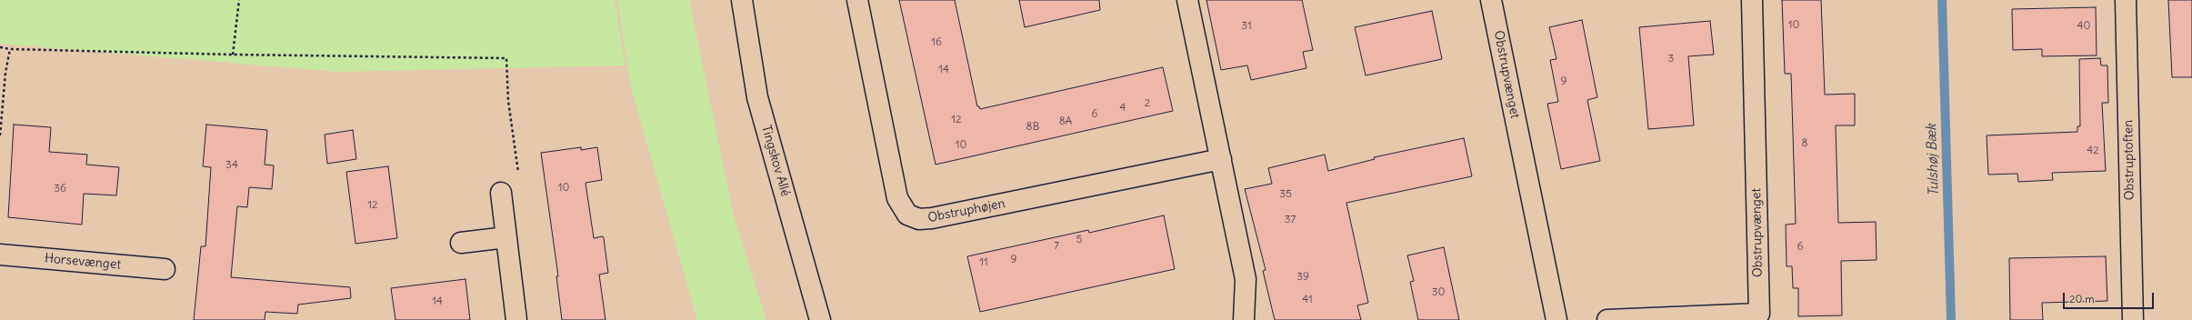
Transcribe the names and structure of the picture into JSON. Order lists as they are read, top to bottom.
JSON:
{
  "streets": {
    "street": [
      "Obstrupvænget",
      "Obstruptoften",
      "Tingskov Allé",
      "Obstruphøjen",
      "Horsevænget"
    ]
  },
  "water": ["Tulshøj Bæk"],
  "house_numbers": [
    "10",
    "31",
    "40",
    "16",
    "3",
    "14",
    "9",
    "2",
    "4",
    "6",
    "12",
    "8A",
    "8B",
    "8",
    "10",
    "42",
    "34",
    "10",
    "36",
    "35",
    "12",
    "37",
    "5",
    "7",
    "6",
    "9",
    "11",
    "39",
    "30",
    "41",
    "14"
  ],
  "scale_bar": "20 m"
}
